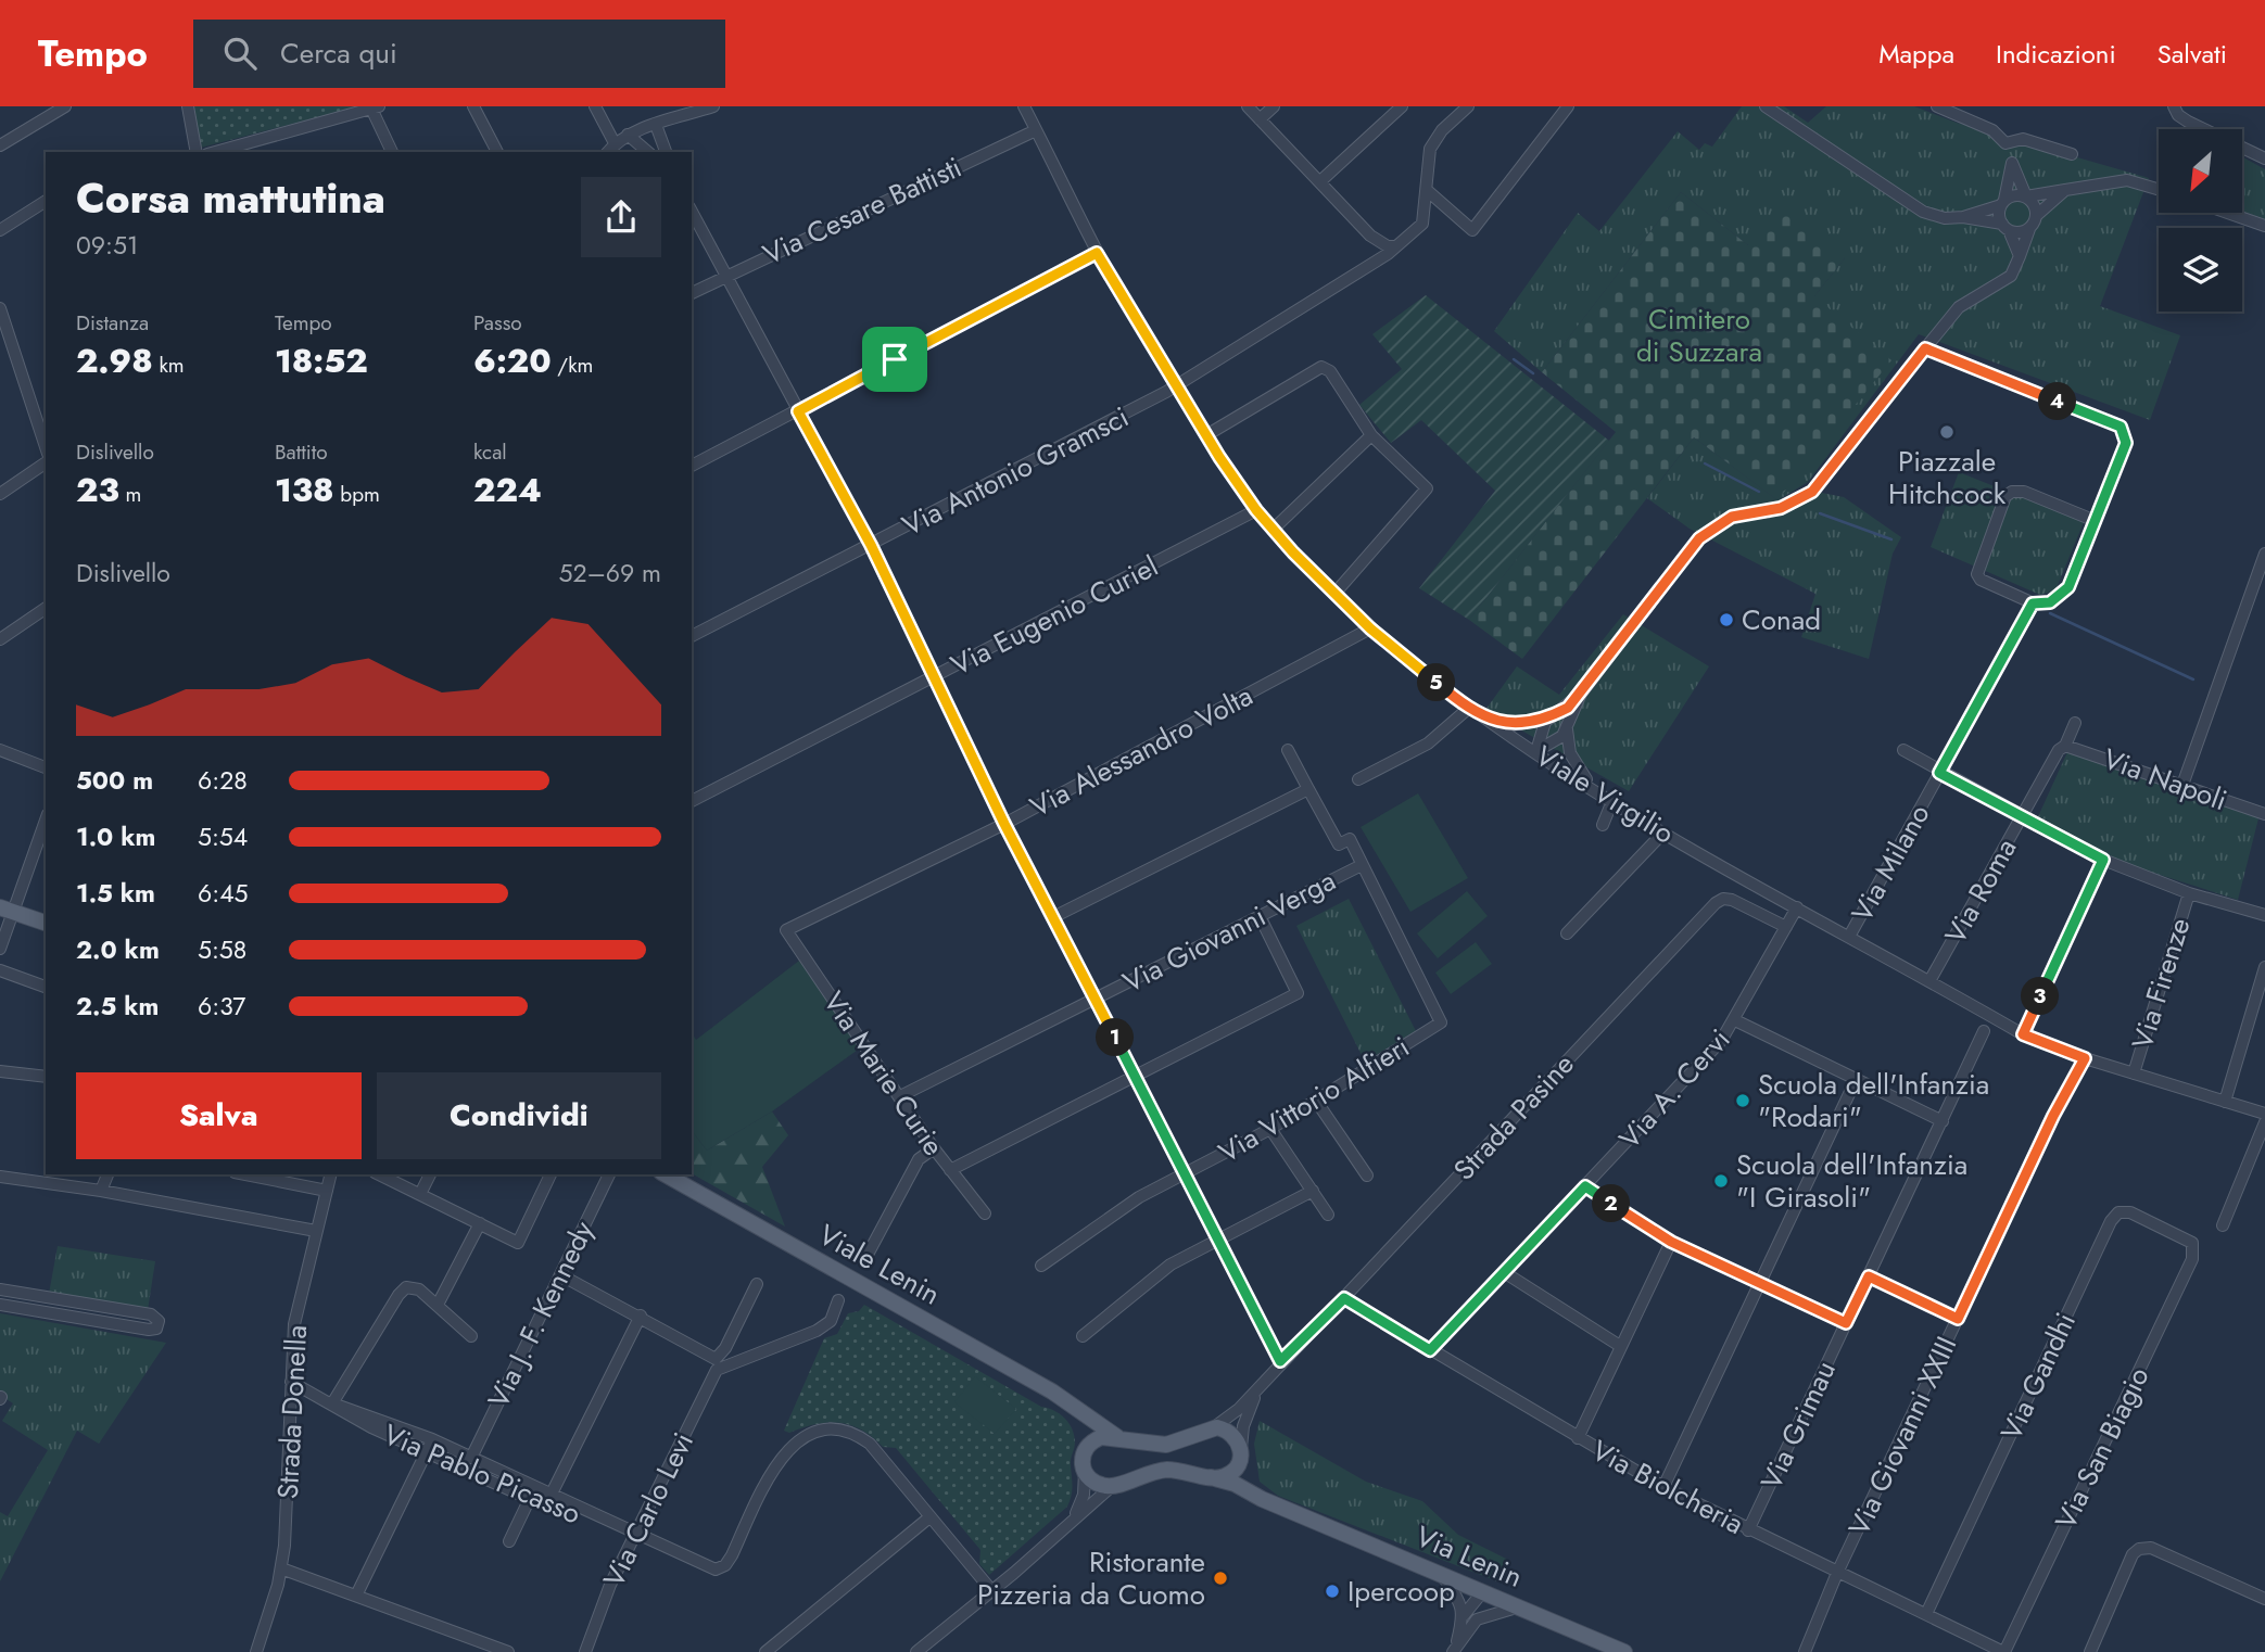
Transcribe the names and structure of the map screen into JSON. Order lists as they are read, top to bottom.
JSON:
{
  "streets": {
    "main road": ["Viale Lenin", "Via Lenin"],
    "street": [
      "Via Cesare Battisti",
      "Via Antonio Gramsci",
      "Via Eugenio Curiel",
      "Via Alessandro Volta",
      "Via Napoli",
      "Viale Virgilio",
      "Via Milano",
      "Via Roma",
      "Via Giovanni Verga",
      "Via Firenze",
      "Via Marie Curie",
      "Via A. Cervi",
      "Via Vittorio Alfieri",
      "Strada Pasine",
      "Via J. F. Kennedy",
      "Via Gandhi",
      "Strada Donella",
      "Via Grimau",
      "Via Giovanni XXIII",
      "Via San Biagio",
      "Via Pablo Picasso",
      "Via Biolcheria",
      "Via Carlo Levi"
    ]
  },
  "crossings": [
    ["Via Cesare Battisti", "Viale Virgilio"],
    ["Via Antonio Gramsci", "Viale Virgilio"],
    ["Via Eugenio Curiel", "Viale Virgilio"],
    ["Via Alessandro Volta", "Viale Virgilio"],
    ["Via Alessandro Volta", "Via Marie Curie"],
    ["Via Napoli", "Via Roma"],
    ["Viale Virgilio", "Via Milano"],
    ["Viale Virgilio", "Via Roma"],
    ["Viale Virgilio", "Via Firenze"],
    ["Viale Virgilio", "Via A. Cervi"],
    ["Viale Virgilio", "Via Giovanni XXIII"],
    ["Via Giovanni Verga", "Via Marie Curie"],
    ["Via Giovanni Verga", "Via Vittorio Alfieri"],
    ["Via A. Cervi", "Strada Pasine"],
    ["Via A. Cervi", "Via Biolcheria"],
    ["Strada Pasine", "Via Biolcheria"],
    ["Via J. F. Kennedy", "Via Pablo Picasso"],
    ["Via Gandhi", "Via San Biagio"],
    ["Via Gandhi", "Via Biolcheria"],
    ["Strada Donella", "Via Pablo Picasso"],
    ["Via Grimau", "Via Biolcheria"],
    ["Via Giovanni XXIII", "Via Biolcheria"],
    ["Via San Biagio", "Via Biolcheria"],
    ["Via Pablo Picasso", "Via Carlo Levi"]
  ],
  "parks": ["Cimitero di Suzzara"],
  "places": [
    "Piazzale Hitchcock",
    "Conad",
    "Scuola dell'Infanzia \"Rodari\"",
    "Scuola dell'Infanzia \"I Girasoli\"",
    "Ristorante Pizzeria da Cuomo",
    "Ipercoop"
  ],
  "north": "bottom left",
  "page": {
    "header": "Tempo",
    "search": "Cerca qui",
    "nav": ["Mappa", "Indicazioni", "Salvati"],
    "heading": ["Corsa mattutina", "09:51"],
    "stats": [
      ["Distanza", "2.98 km"],
      ["Tempo", "18:52"],
      ["Passo", "6:20 /km"],
      ["Dislivello", "23 m"],
      ["Battito", "138 bpm"],
      ["kcal", "224"]
    ],
    "pins": [
      "4",
      "5",
      "3",
      "1",
      "2"
    ],
    "chart": ["Dislivello", "52–69 m"],
    "list": [
      {
        "name": "500 m",
        "note": "6:28"
      },
      {
        "name": "1.0 km",
        "note": "5:54"
      },
      {
        "name": "1.5 km",
        "note": "6:45"
      },
      {
        "name": "2.0 km",
        "note": "5:58"
      },
      {
        "name": "2.5 km",
        "note": "6:37"
      }
    ],
    "buttons": ["Salva", "Condividi"]
  }
}
